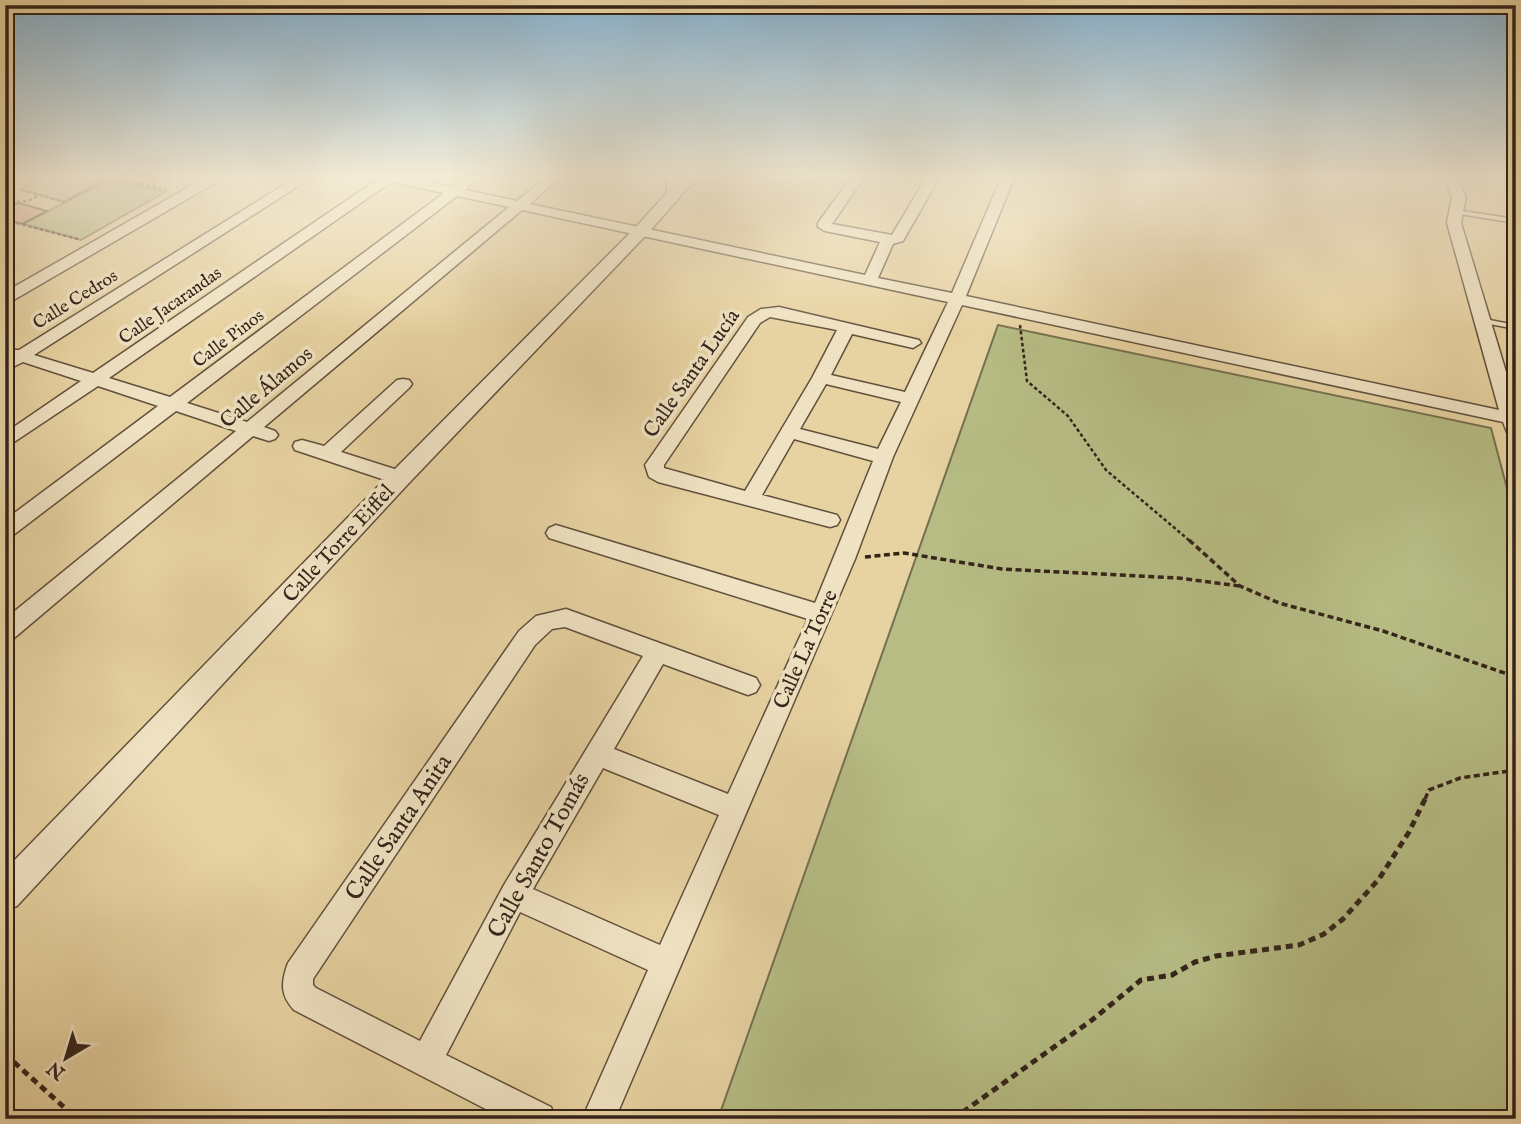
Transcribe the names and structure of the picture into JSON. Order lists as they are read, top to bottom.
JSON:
{
  "streets": {
    "street": [
      "Calle Cedros",
      "Calle Jacarandas",
      "Calle Pinos",
      "Calle Santa Lucía",
      "Calle Álamos",
      "Calle Torre Eiffel",
      "Calle La Torre",
      "Calle Santa Anita",
      "Calle Santo Tomás"
    ]
  },
  "crossings": [
    ["Calle Santa Anita", "Calle Santo Tomás"]
  ],
  "north": "bottom left"
}
